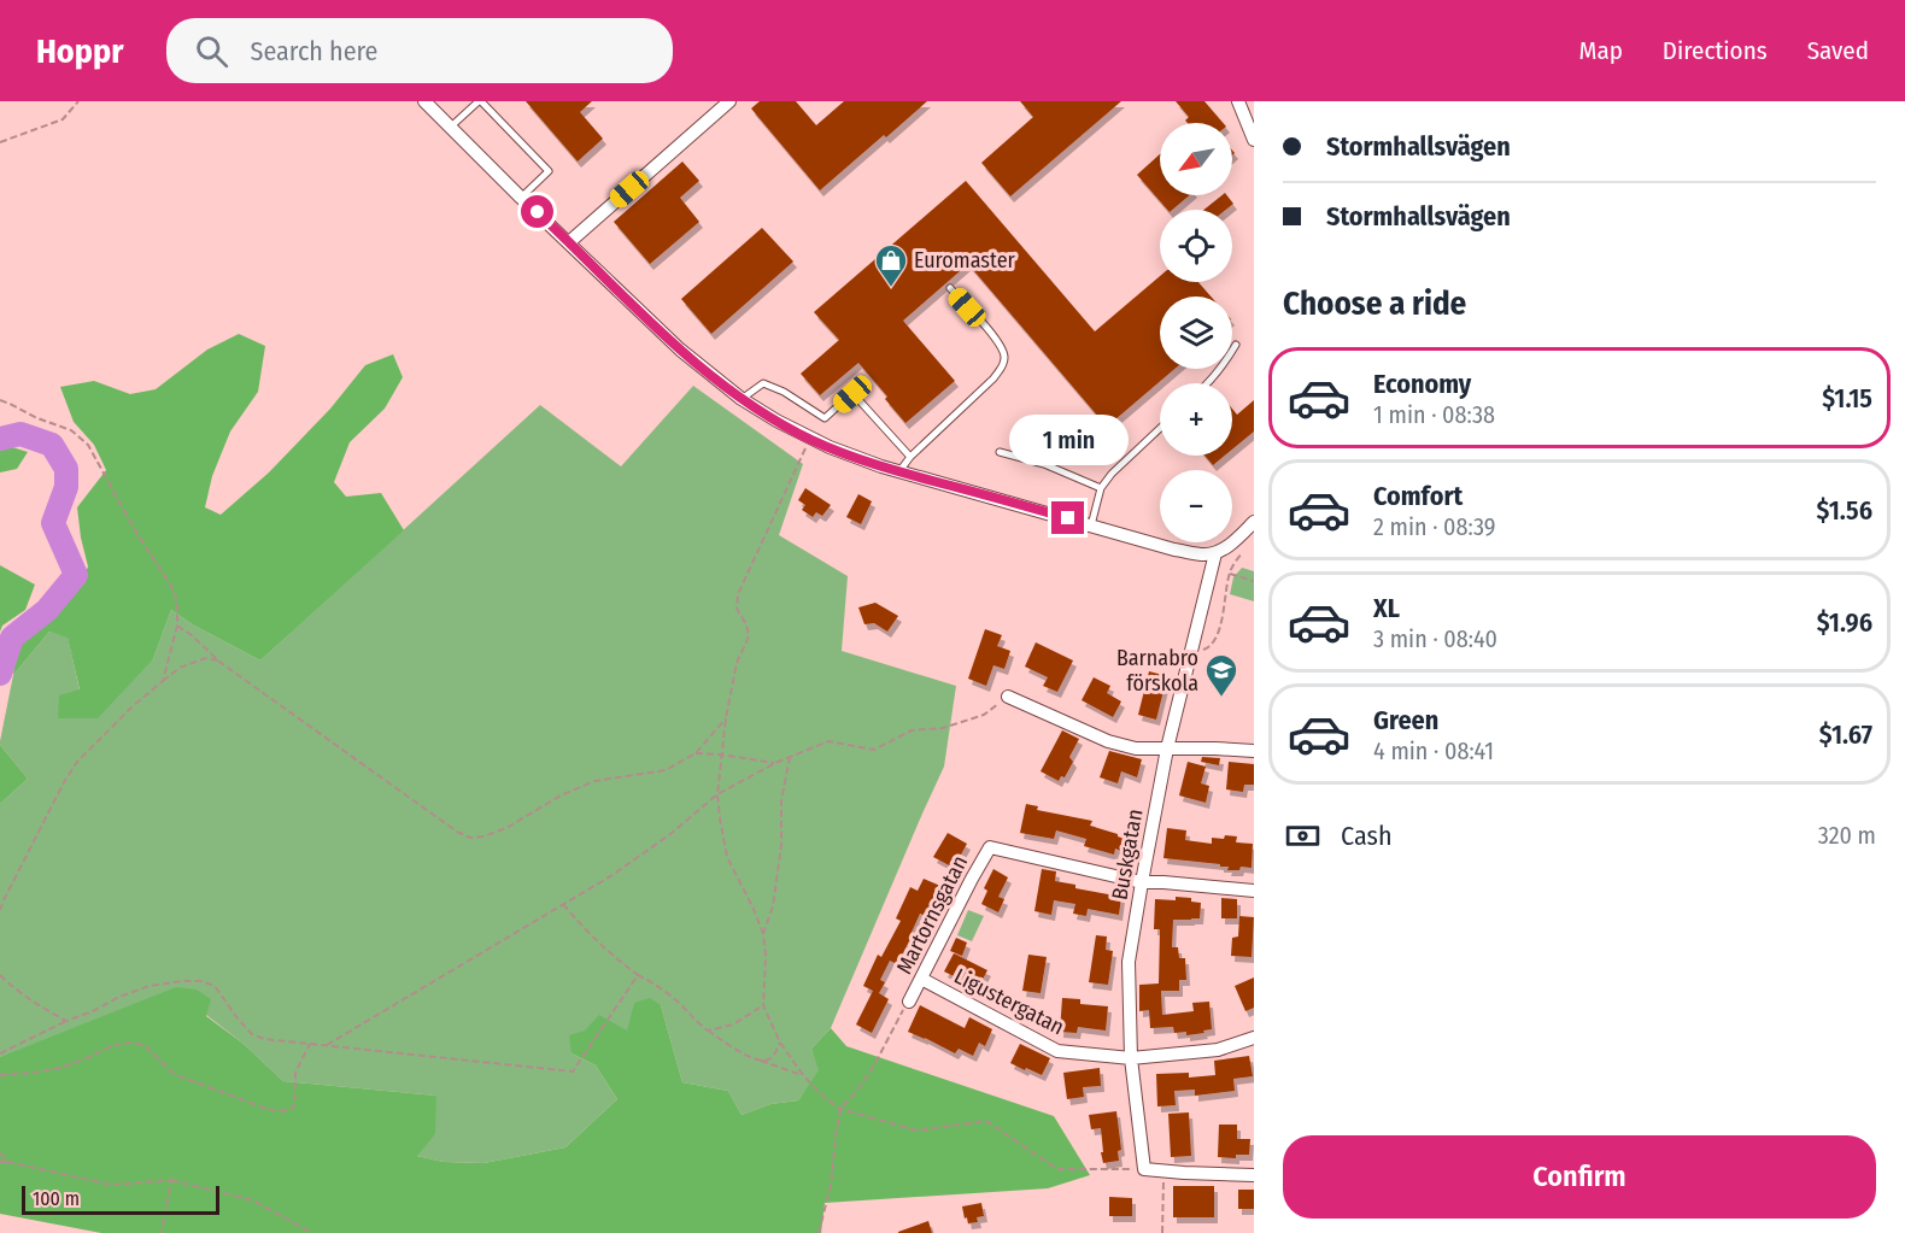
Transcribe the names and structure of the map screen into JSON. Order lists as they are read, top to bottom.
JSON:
{
  "streets": {
    "street": ["Buskgatan", "Martornsgatan", "Ligustergatan"]
  },
  "crossings": [
    ["Buskgatan", "Martornsgatan"],
    ["Buskgatan", "Ligustergatan"],
    ["Martornsgatan", "Ligustergatan"]
  ],
  "places": {
    "shop": ["Euromaster"],
    "school or university": ["Barnabro förskola"]
  },
  "scale_bar": "100 m",
  "north": "bottom left",
  "page": {
    "header": "Hoppr",
    "search": "Search here",
    "nav": ["Map", "Directions", "Saved"],
    "banner": ["Stormhallsvägen", "Stormhallsvägen"],
    "map_buttons": ["+", "−"],
    "heading": "Choose a ride",
    "list": [
      {
        "name": "Economy",
        "note": "1 min · 08:38",
        "value": "$1.15"
      },
      {
        "name": "Comfort",
        "note": "2 min · 08:39",
        "value": "$1.56"
      },
      {
        "name": "XL",
        "note": "3 min · 08:40",
        "value": "$1.96"
      },
      {
        "name": "Green",
        "note": "4 min · 08:41",
        "value": "$1.67"
      }
    ],
    "bubble": "1 min",
    "pay": ["Cash", "320 m"],
    "buttons": "Confirm",
    "scale": "100 m"
  }
}
